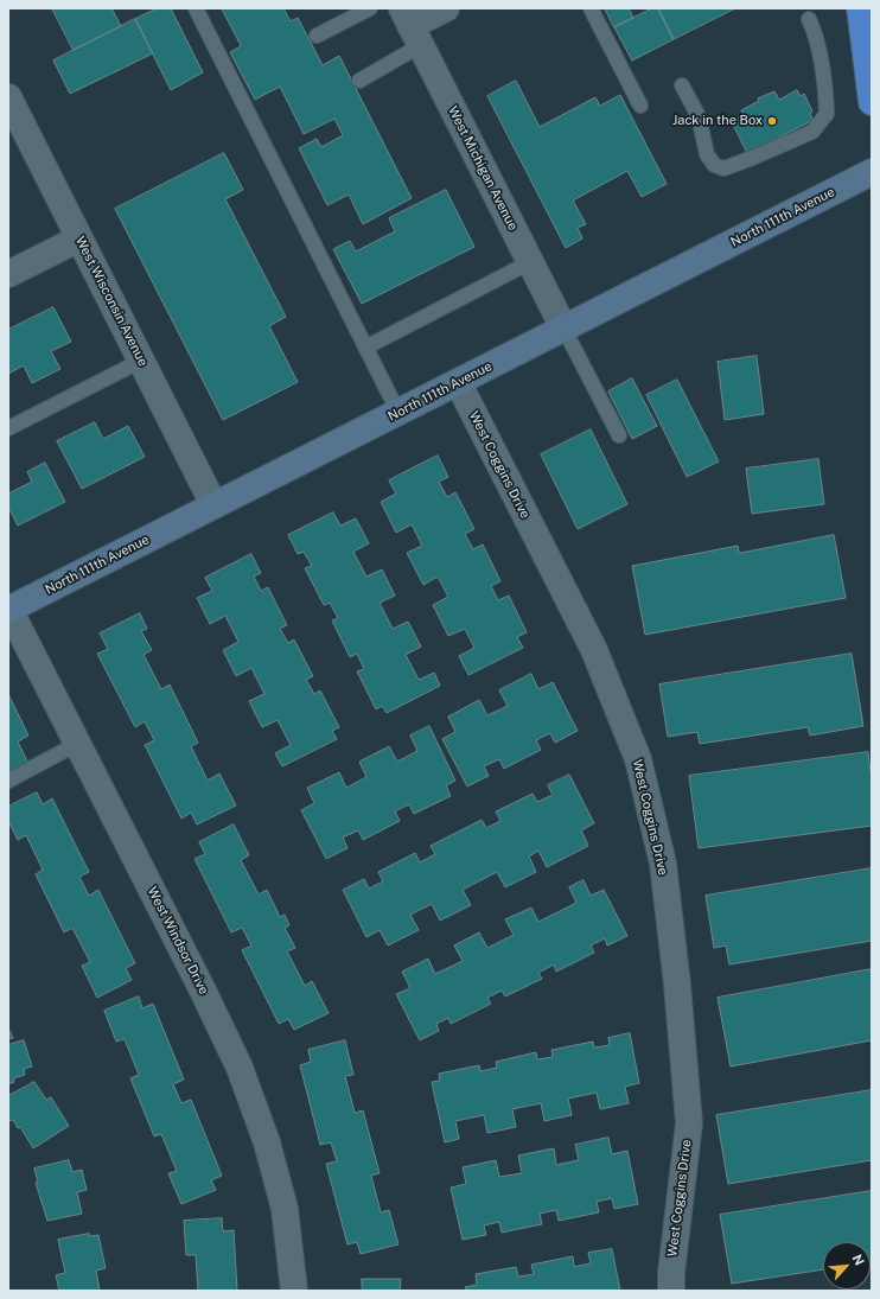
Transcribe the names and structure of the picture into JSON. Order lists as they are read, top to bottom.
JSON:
{
  "streets": {
    "street": [
      "West Michigan Avenue",
      "North 111th Avenue",
      "West Wisconsin Avenue",
      "West Coggins Drive",
      "West Windsor Drive"
    ]
  },
  "crossings": [
    ["West Michigan Avenue", "North 111th Avenue"],
    ["North 111th Avenue", "West Wisconsin Avenue"],
    ["North 111th Avenue", "West Coggins Drive"],
    ["North 111th Avenue", "West Windsor Drive"]
  ],
  "places": ["Jack in the Box"],
  "north": "top right"
}
